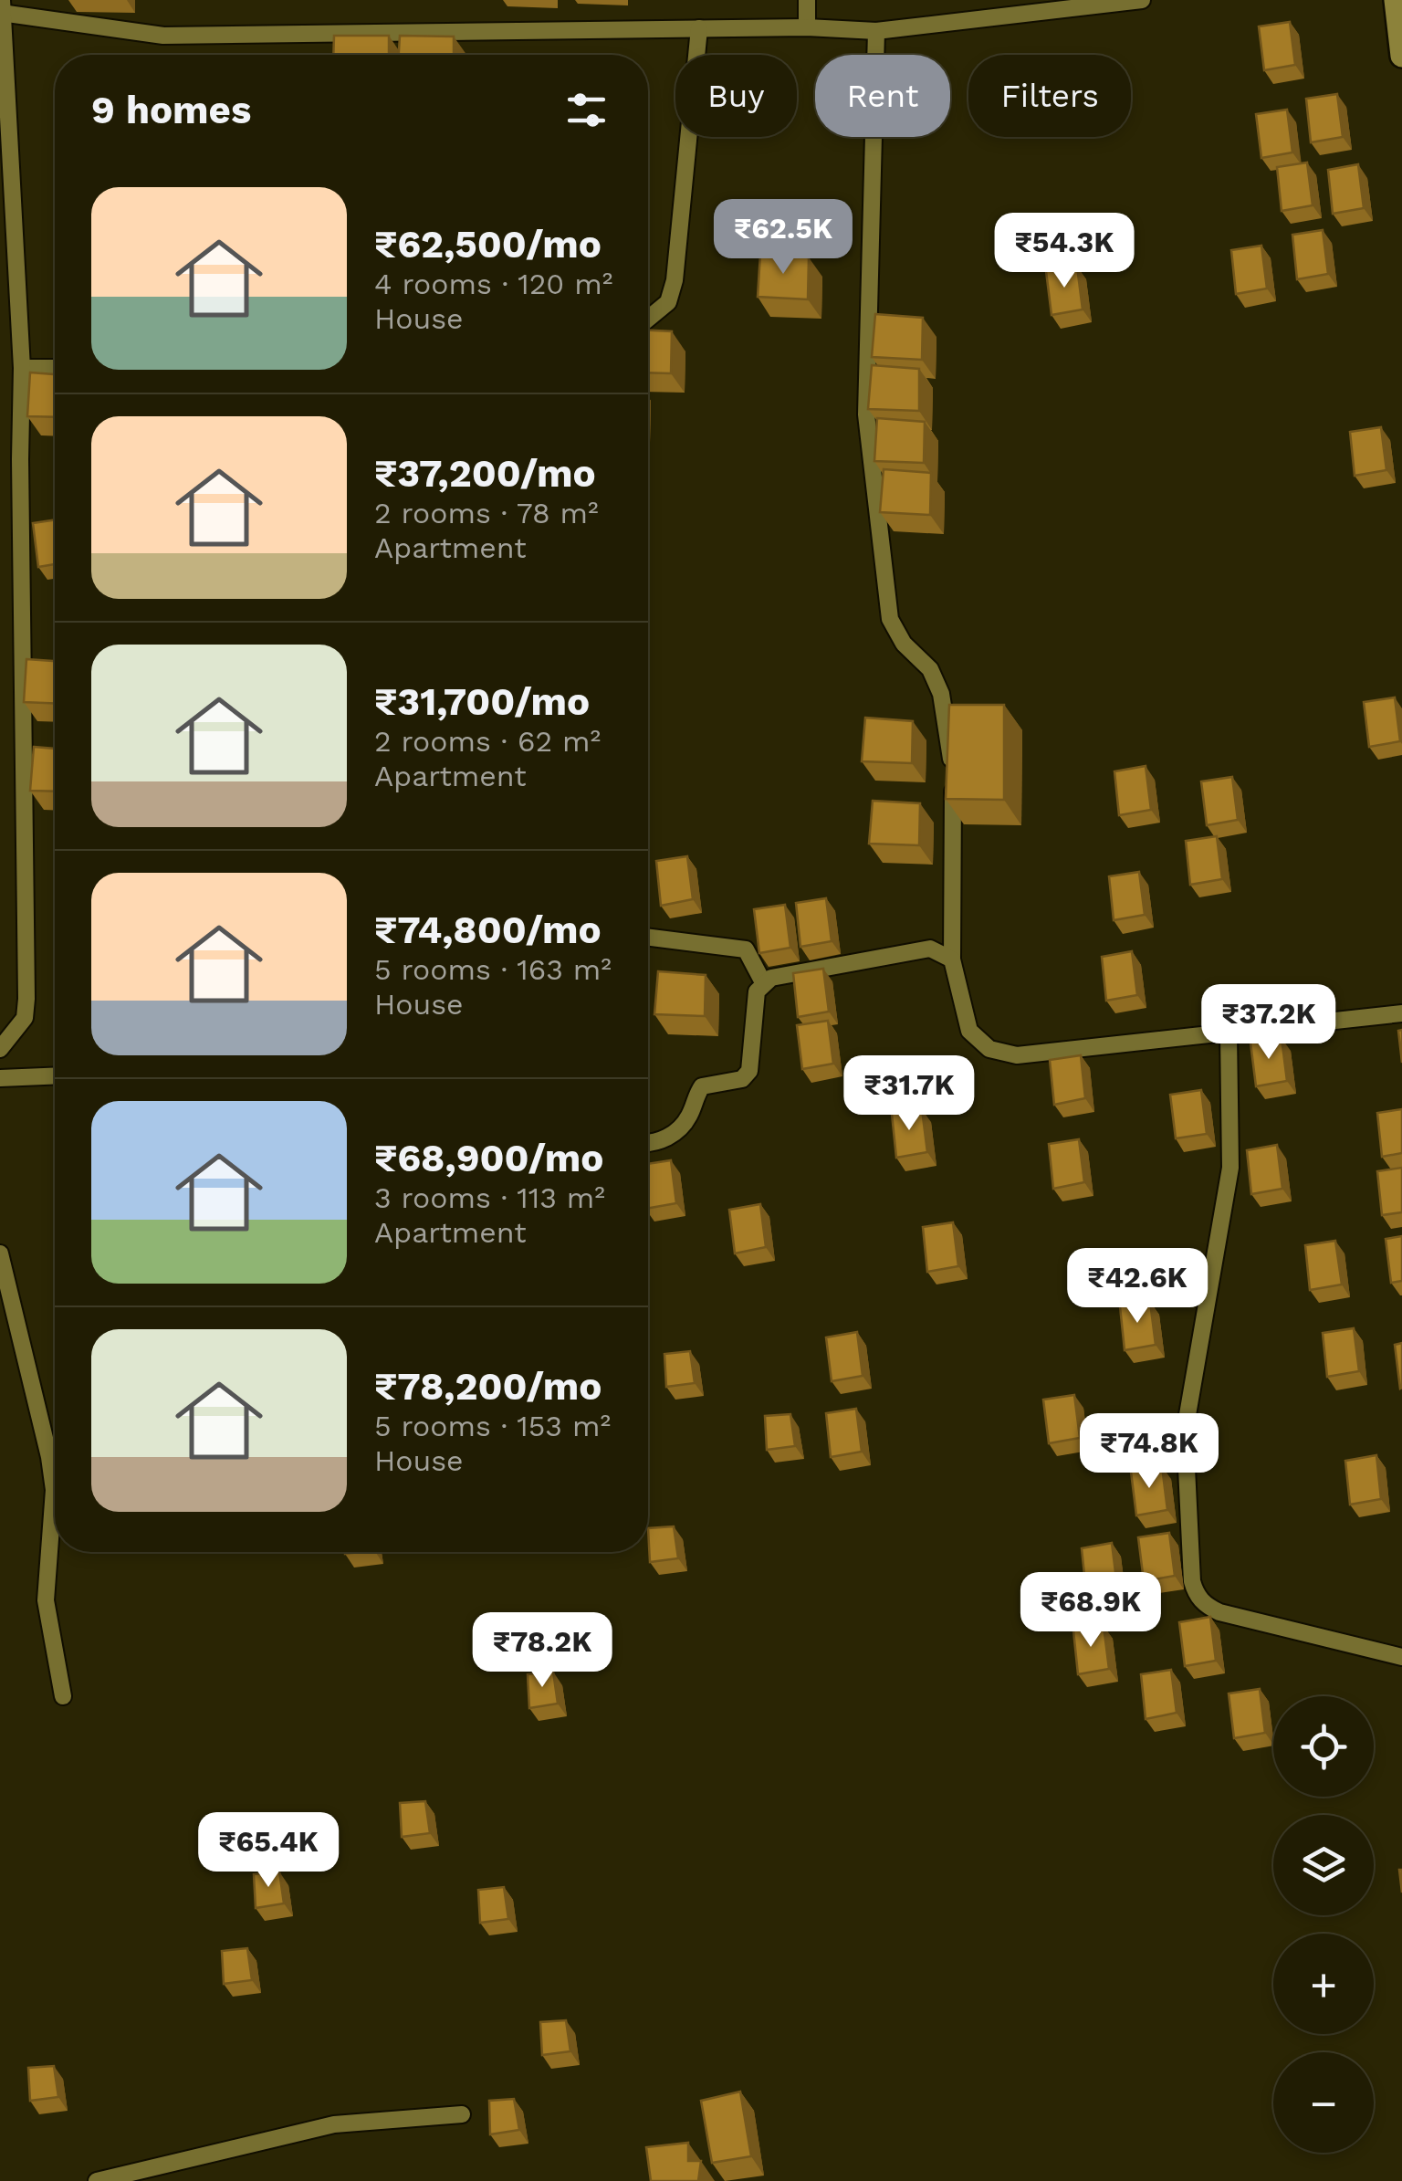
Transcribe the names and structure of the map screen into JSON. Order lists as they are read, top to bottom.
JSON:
{
  "page": {
    "chip": ["Buy", "Rent", "Filters"],
    "heading": "9 homes",
    "list": [
      {
        "name": "₹62,500/mo",
        "note": "4 rooms · 120 m² · House"
      },
      {
        "name": "₹37,200/mo",
        "note": "2 rooms · 78 m² · Apartment"
      },
      {
        "name": "₹31,700/mo",
        "note": "2 rooms · 62 m² · Apartment"
      },
      {
        "name": "₹74,800/mo",
        "note": "5 rooms · 163 m² · House"
      },
      {
        "name": "₹68,900/mo",
        "note": "3 rooms · 113 m² · Apartment"
      },
      {
        "name": "₹78,200/mo",
        "note": "5 rooms · 153 m² · House"
      }
    ],
    "price": [
      "₹62.5K",
      "₹54.3K",
      "₹37.2K",
      "₹31.7K",
      "₹42.6K",
      "₹74.8K",
      "₹68.9K",
      "₹78.2K",
      "₹65.4K"
    ],
    "map_buttons": ["+", "−"]
  }
}
